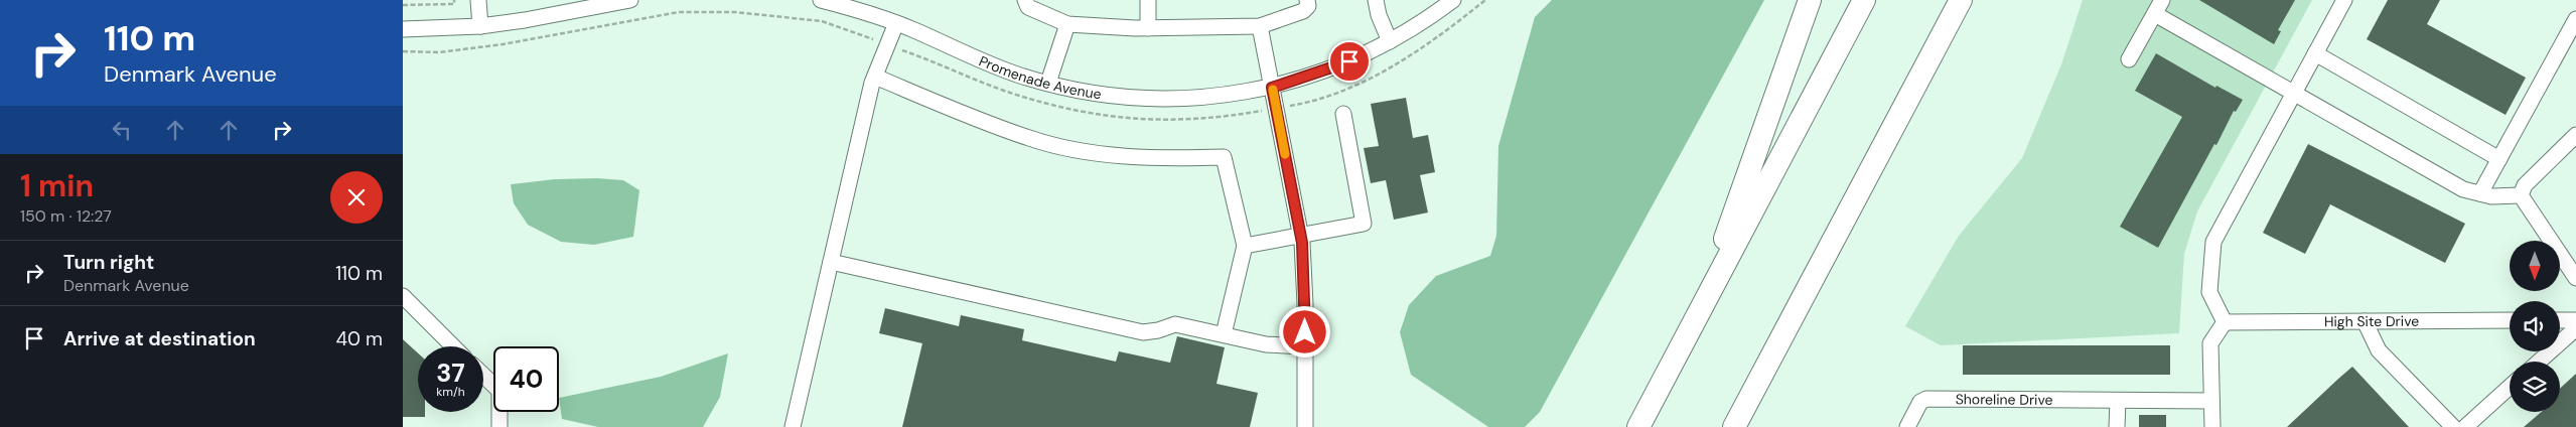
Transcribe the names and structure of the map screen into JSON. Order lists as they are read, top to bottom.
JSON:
{
  "streets": {
    "street": ["Promenade Avenue", "High Site Drive", "Shoreline Drive"]
  },
  "north": "bottom",
  "page": {
    "turn": ["110 m", "Denmark Avenue"],
    "heading": ["1 min", "150 m · 12:27"],
    "list": [
      {
        "name": "Turn right",
        "note": "Denmark Avenue",
        "value": "110 m"
      },
      {
        "name": "Arrive at destination",
        "value": "40 m"
      }
    ],
    "speed": "37 km/h",
    "limit": "40"
  }
}
